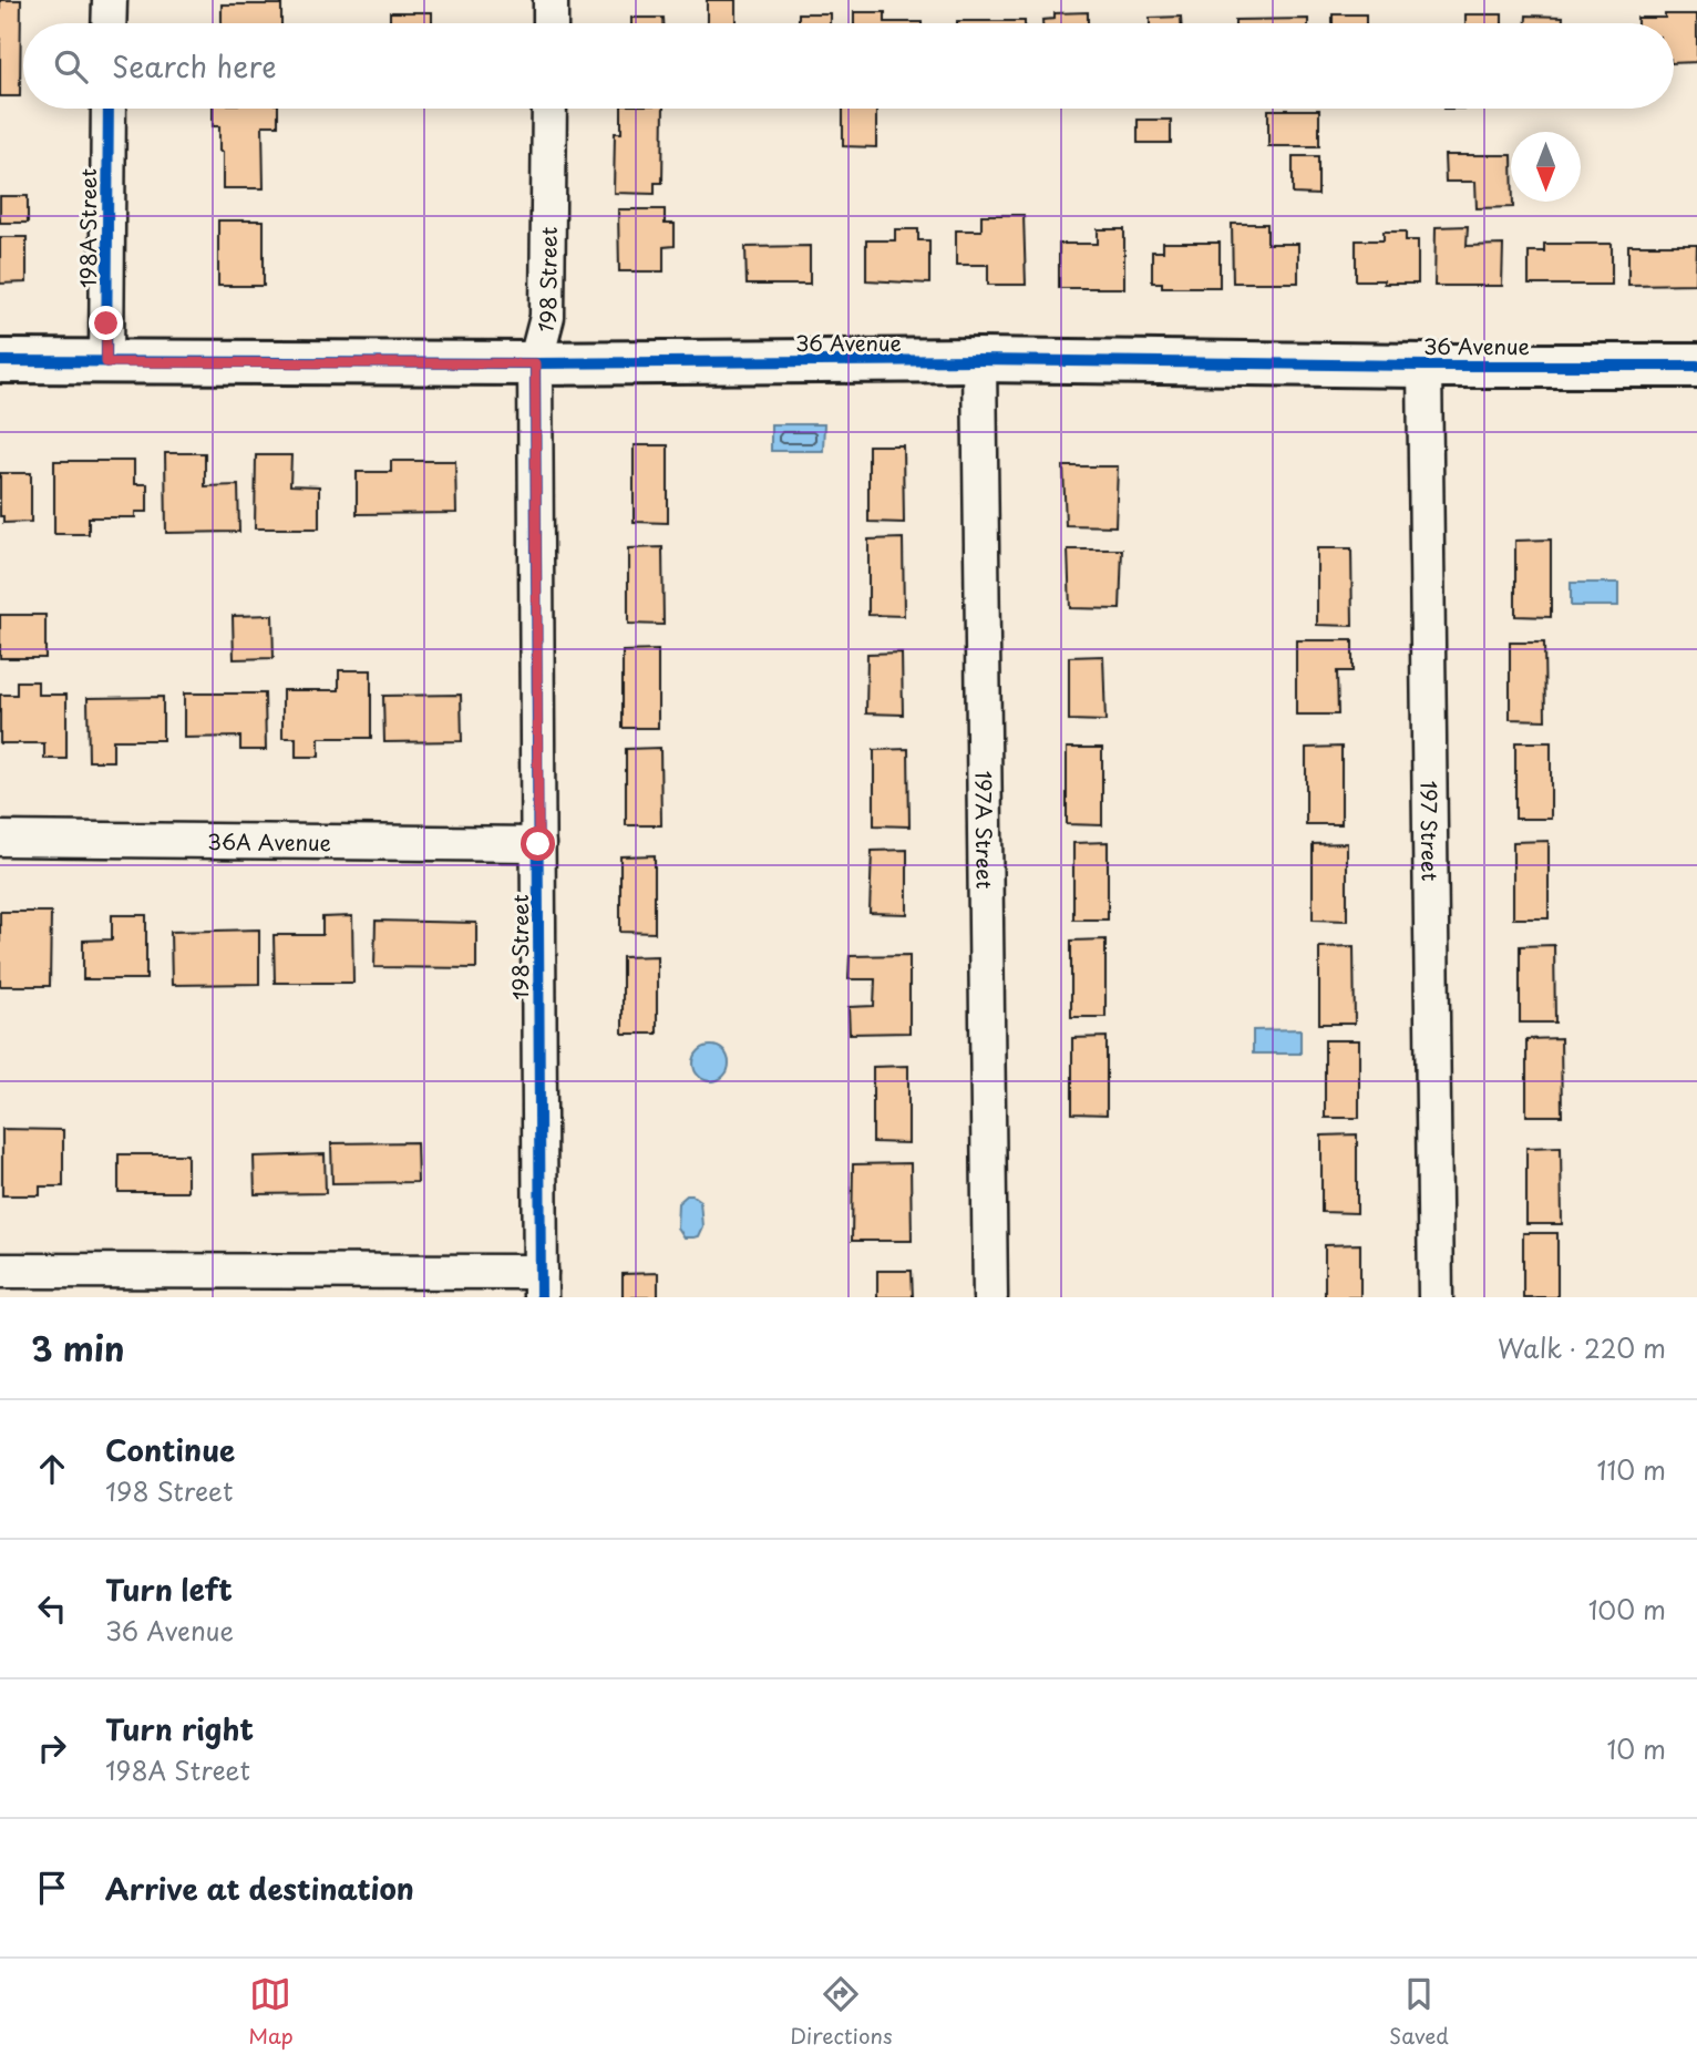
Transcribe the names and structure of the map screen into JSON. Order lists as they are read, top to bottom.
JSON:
{
  "streets": {
    "main road": ["36 Avenue"],
    "street": [
      "198A Street",
      "198 Street",
      "197A Street",
      "197 Street",
      "36A Avenue"
    ]
  },
  "crossings": [
    ["198A Street", "36 Avenue"],
    ["198 Street", "36 Avenue"],
    ["198 Street", "36A Avenue"],
    ["36 Avenue", "197A Street"],
    ["36 Avenue", "197 Street"]
  ],
  "north": "bottom",
  "page": {
    "search": "Search here",
    "heading": ["3 min", "Walk · 220 m"],
    "list": [
      ["Continue", "198 Street", "110 m"],
      ["Turn left", "36 Avenue", "100 m"],
      ["Turn right", "198A Street", "10 m"],
      "Arrive at destination"
    ],
    "nav": ["Map", "Directions", "Saved"]
  }
}
